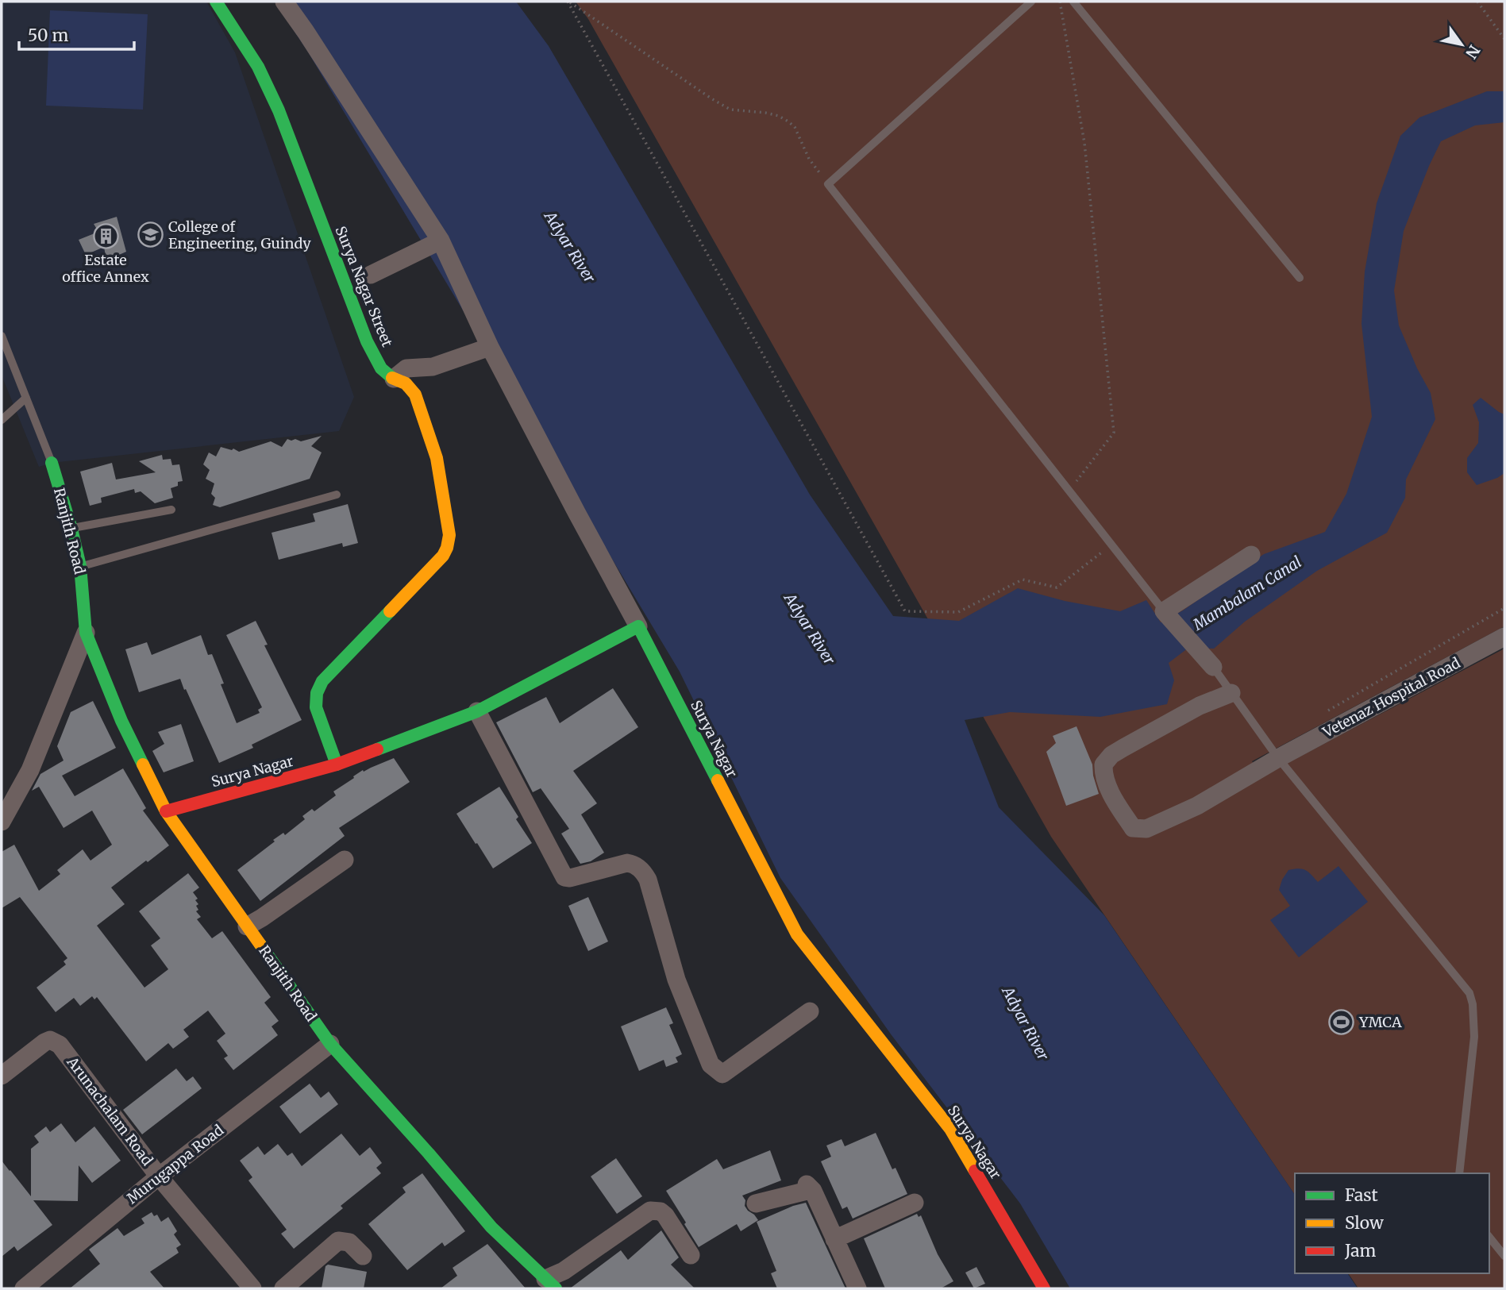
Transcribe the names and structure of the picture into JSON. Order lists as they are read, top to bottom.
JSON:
{
  "streets": {
    "street": [
      "Surya Nagar Street",
      "Ranjith Road",
      "Vetenaz Hospital Road",
      "Surya Nagar",
      "Arunachalam Road",
      "Murugappa Road"
    ]
  },
  "crossings": [
    ["Surya Nagar Street", "Surya Nagar"],
    ["Ranjith Road", "Surya Nagar"],
    ["Ranjith Road", "Murugappa Road"],
    ["Arunachalam Road", "Murugappa Road"]
  ],
  "water": ["Adyar River", "Mambalam Canal"],
  "places": {
    "school or university": ["College of Engineering, Guindy"],
    "building": ["Estate office Annex"],
    "sports": ["YMCA"]
  },
  "legend": ["Fast", "Slow", "Jam"],
  "scale_bar": "50 m",
  "north": "bottom right"
}
